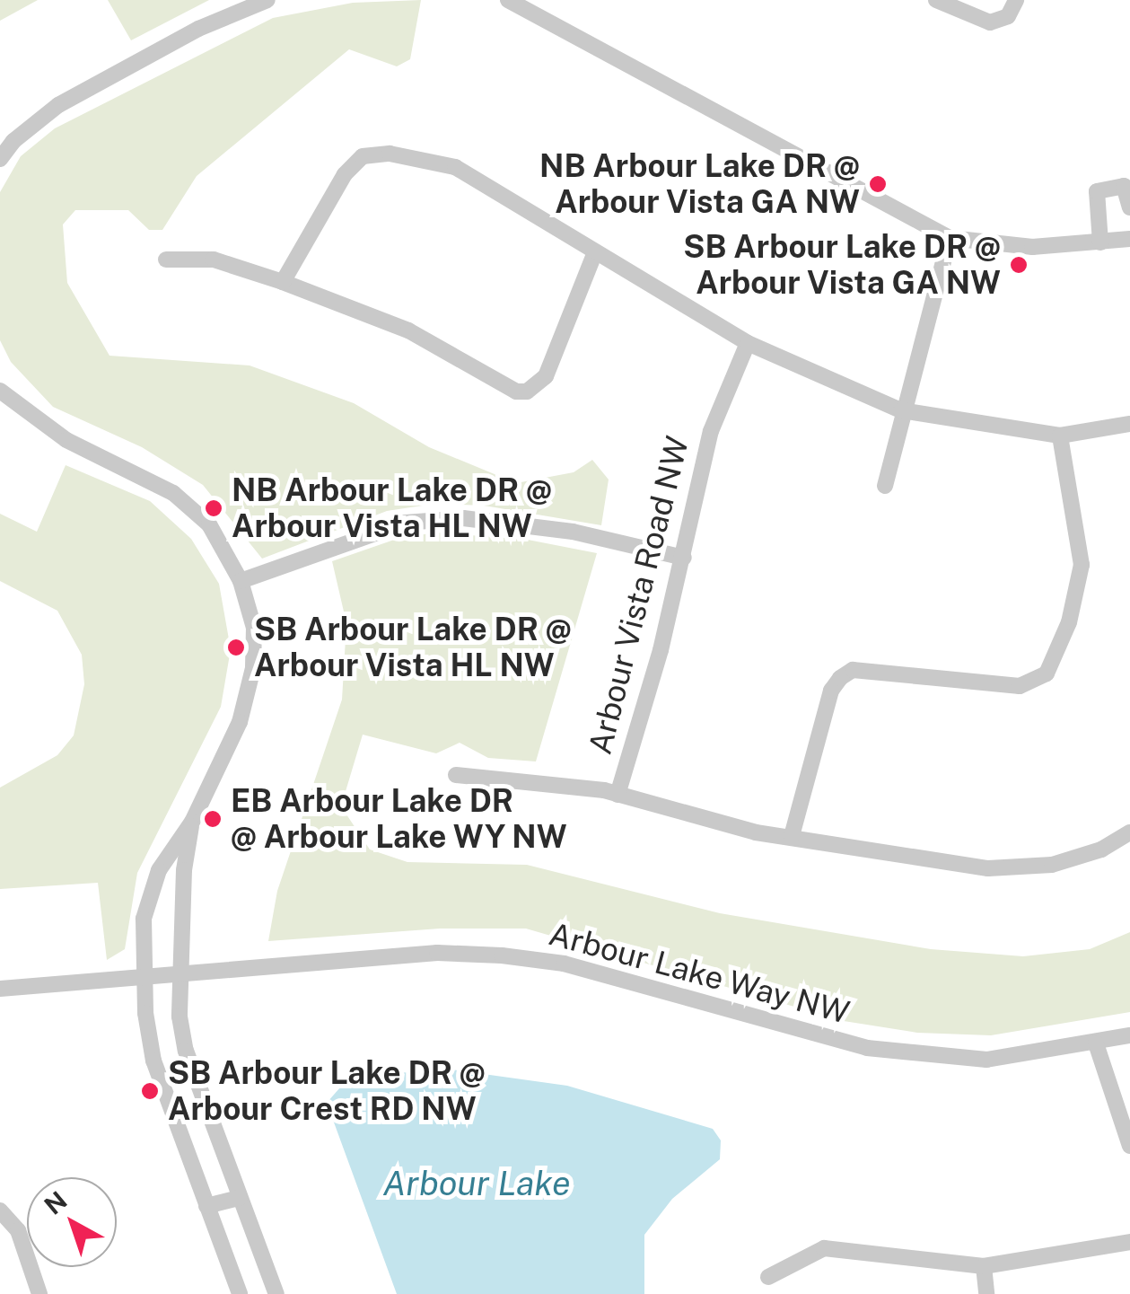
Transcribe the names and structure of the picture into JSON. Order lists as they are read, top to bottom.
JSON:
{
  "streets": {
    "street": ["Arbour Vista Road NW", "Arbour Lake Way NW"]
  },
  "water": ["Arbour Lake"],
  "places": [
    "NB Arbour Lake DR @ Arbour Vista GA NW",
    "SB Arbour Lake DR @ Arbour Vista GA NW",
    "NB Arbour Lake DR @ Arbour Vista HL NW",
    "SB Arbour Lake DR @ Arbour Vista HL NW",
    "EB Arbour Lake DR @ Arbour Lake WY NW",
    "SB Arbour Lake DR @ Arbour Crest RD NW"
  ],
  "north": "top left"
}
